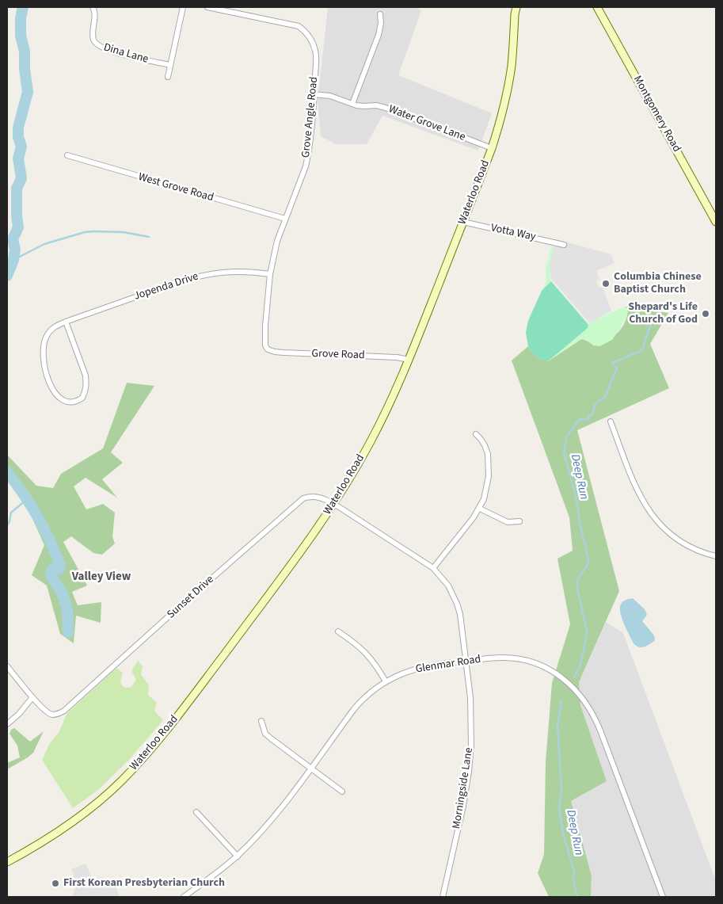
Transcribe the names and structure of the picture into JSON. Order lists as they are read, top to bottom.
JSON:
{
  "streets": {
    "main road": ["Montgomery Road", "Waterloo Road"],
    "street": [
      "Dina Lane",
      "Grove Angle Road",
      "Water Grove Lane",
      "West Grove Road",
      "Votta Way",
      "Jopenda Drive",
      "Grove Road",
      "Sunset Drive",
      "Glenmar Road",
      "Morningside Lane"
    ]
  },
  "crossings": [
    ["Grove Angle Road", "Water Grove Lane"],
    ["Grove Angle Road", "West Grove Road"],
    ["Grove Angle Road", "Jopenda Drive"],
    ["Grove Angle Road", "Grove Road"],
    ["Water Grove Lane", "Waterloo Road"],
    ["Waterloo Road", "Votta Way"],
    ["Waterloo Road", "Grove Road"],
    ["Waterloo Road", "Sunset Drive"],
    ["Waterloo Road", "Morningside Lane"],
    ["Sunset Drive", "Morningside Lane"],
    ["Glenmar Road", "Morningside Lane"]
  ],
  "districts": ["Valley View"],
  "water": ["Deep Run"],
  "places": ["Columbia Chinese Baptist Church", "Shepard's Life Church of God", "First Korean Presbyterian Church"]
}
